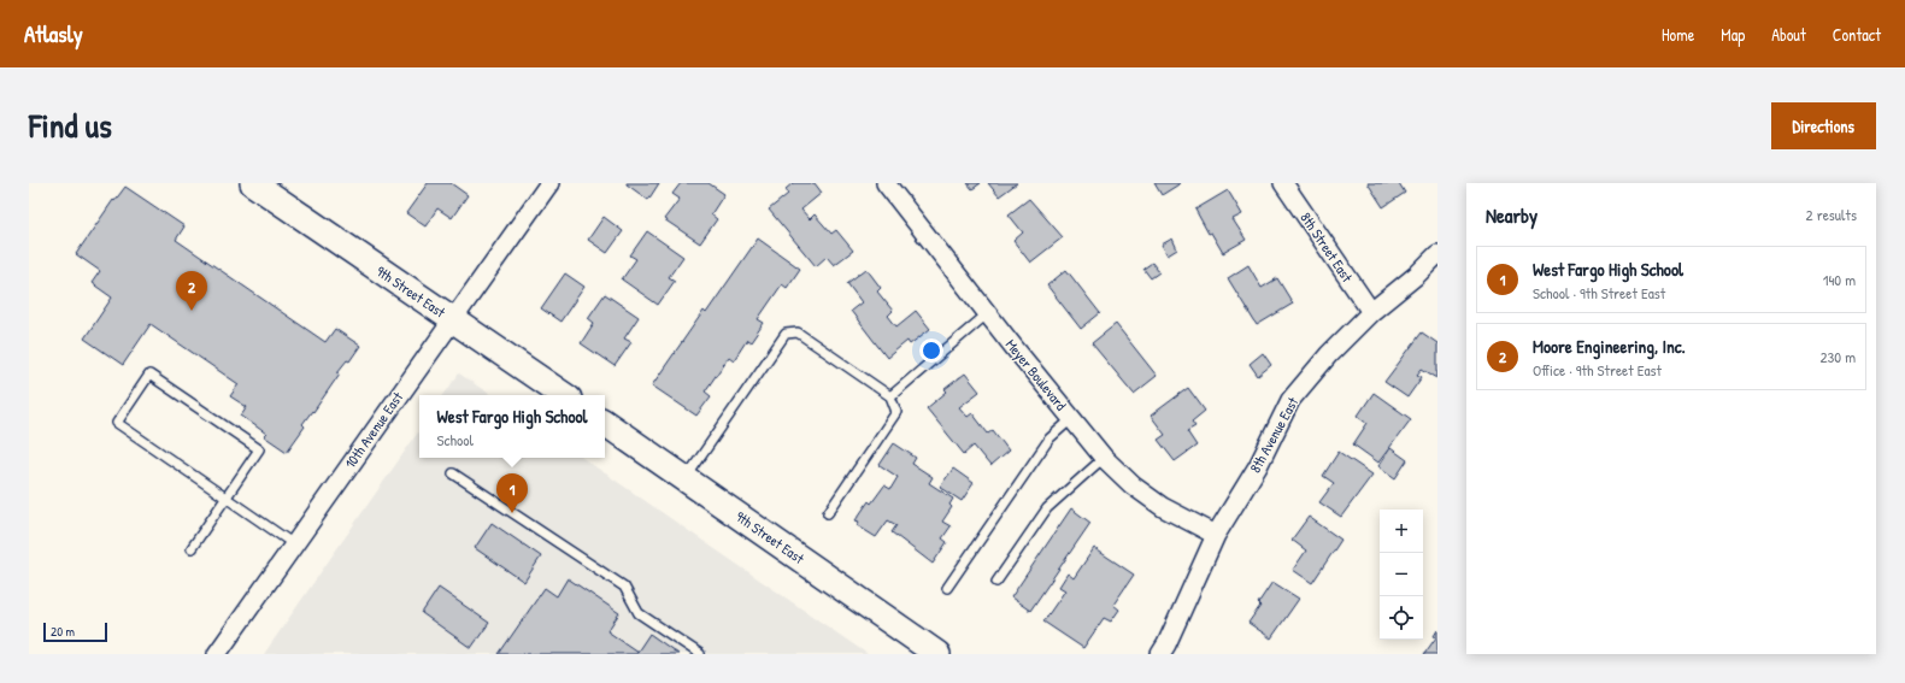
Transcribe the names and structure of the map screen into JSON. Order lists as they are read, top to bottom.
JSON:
{
  "streets": {
    "main road": ["9th Street East"],
    "street": [
      "8th Street East",
      "Meyer Boulevard",
      "10th Avenue East",
      "8th Avenue East"
    ]
  },
  "crossings": [
    ["8th Street East", "8th Avenue East"],
    ["9th Street East", "10th Avenue East"],
    ["Meyer Boulevard", "8th Avenue East"]
  ],
  "scale_bar": "20 m",
  "page": {
    "header": "Atlasly",
    "nav": [
      "Home",
      "Map",
      "About",
      "Contact"
    ],
    "title": "Find us",
    "buttons": "Directions",
    "heading": ["Nearby", "2 results"],
    "list": [
      {
        "mark": "1",
        "name": "West Fargo High School",
        "note": "School · 9th Street East",
        "value": "140 m"
      },
      {
        "mark": "2",
        "name": "Moore Engineering, Inc.",
        "note": "Office · 9th Street East",
        "value": "230 m"
      }
    ],
    "pins": ["2", "1"],
    "popup": ["West Fargo High School", "School"],
    "map_buttons": ["+", "−"],
    "scale": "20 m"
  }
}
